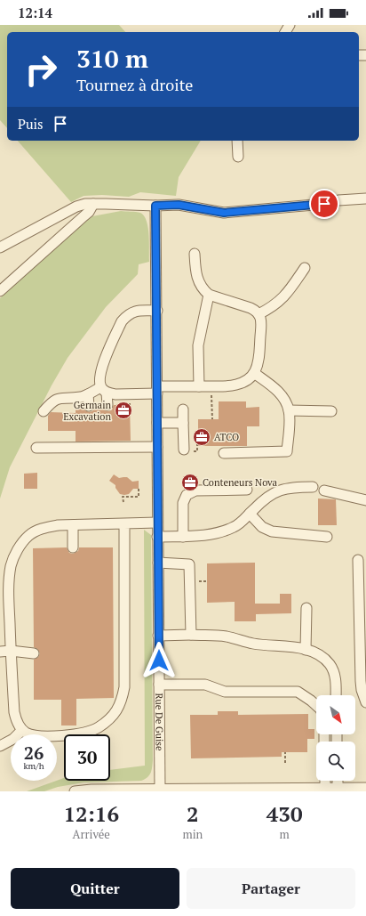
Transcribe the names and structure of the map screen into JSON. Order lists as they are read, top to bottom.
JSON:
{
  "streets": {
    "street": ["Rue De Guise"]
  },
  "places": {
    "office": ["Germain Excavation", "ATCO", "Conteneurs Nova"]
  },
  "north": "bottom right",
  "page": {
    "status": "12:14",
    "turn": ["310 m", "Tournez à droite"],
    "then": "Puis",
    "speed": "26 km/h",
    "limit": "30",
    "eta": [
      "12:16",
      "Arrivée",
      "2",
      "min",
      "430",
      "m"
    ],
    "buttons": ["Quitter", "Partager"]
  }
}
